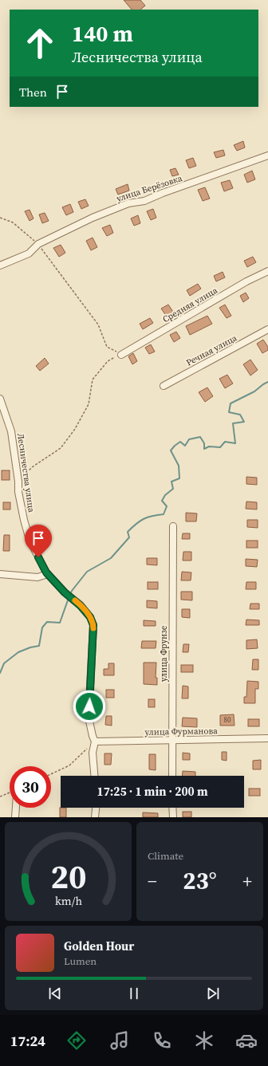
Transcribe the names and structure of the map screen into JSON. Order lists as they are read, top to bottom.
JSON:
{
  "streets": {
    "street": [
      "улица Берёзовка",
      "Средняя улица",
      "Речная улица",
      "Лесничества улица",
      "улица Фрунзе",
      "улица Фурманова"
    ]
  },
  "crossings": [
    ["Лесничества улица", "улица Фурманова"],
    ["улица Фрунзе", "улица Фурманова"]
  ],
  "house_numbers": ["80"],
  "page": {
    "turn": ["140 m", "Лесничества улица"],
    "then": "Then",
    "limit": "30",
    "trip": "17:25 · 1 min · 200 m",
    "tile": "Climate",
    "heat": ["−", "23°", "+"],
    "song": ["Golden Hour", "Lumen"],
    "tabs": "17:24",
    "gauge": ["20", "km/h"]
  }
}
